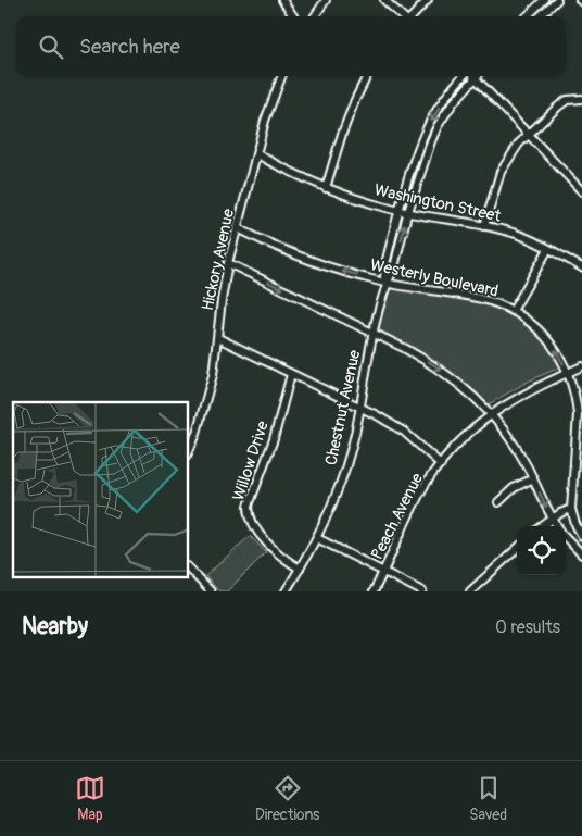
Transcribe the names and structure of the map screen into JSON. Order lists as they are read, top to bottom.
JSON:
{
  "streets": {
    "street": [
      "Washington Street",
      "Hickory Avenue",
      "Westerly Boulevard",
      "Chestnut Avenue",
      "Willow Drive",
      "Peach Avenue"
    ]
  },
  "crossings": [
    ["Washington Street", "Hickory Avenue"],
    ["Washington Street", "Chestnut Avenue"],
    ["Hickory Avenue", "Westerly Boulevard"],
    ["Westerly Boulevard", "Chestnut Avenue"],
    ["Westerly Boulevard", "Peach Avenue"],
    ["Chestnut Avenue", "Willow Drive"]
  ],
  "page": {
    "search": "Search here",
    "heading": ["Nearby", "0 results"],
    "nav": ["Map", "Directions", "Saved"]
  }
}
